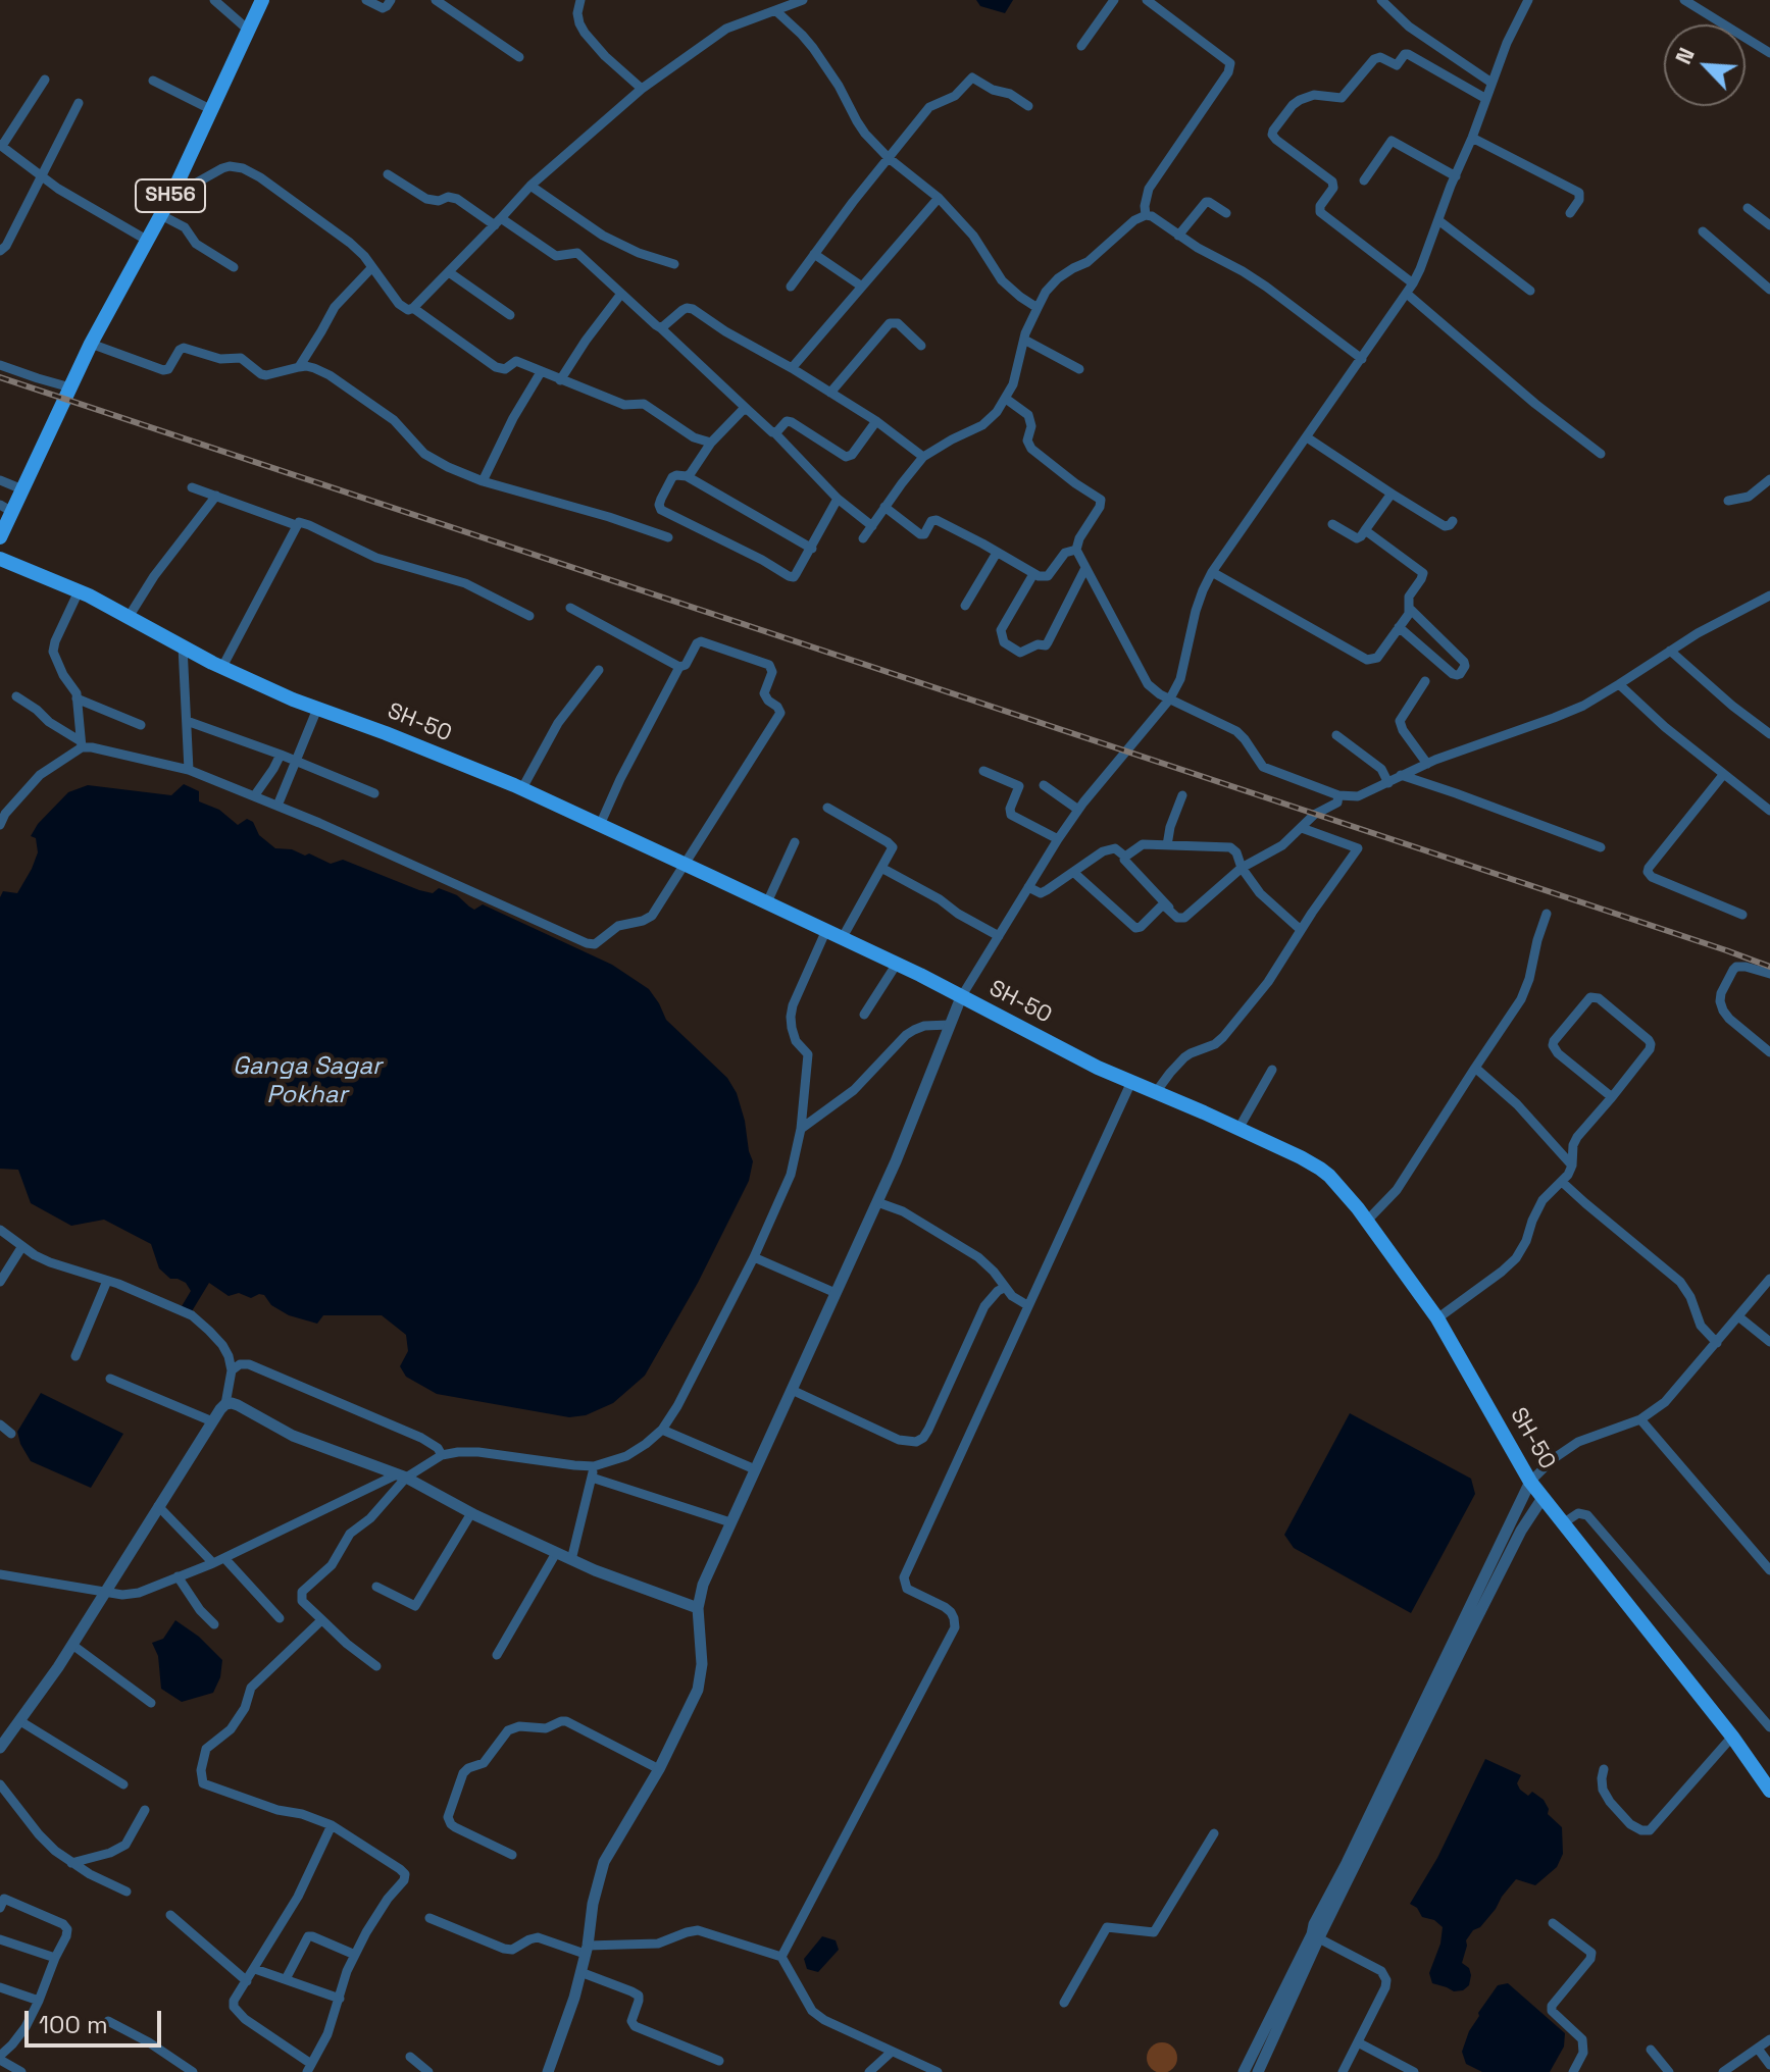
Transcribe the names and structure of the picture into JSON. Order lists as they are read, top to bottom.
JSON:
{
  "streets": {
    "main road": ["SH56", "SH-50"]
  },
  "water": ["Ganga Sagar Pokhar"],
  "scale_bar": "100 m",
  "north": "top left"
}
